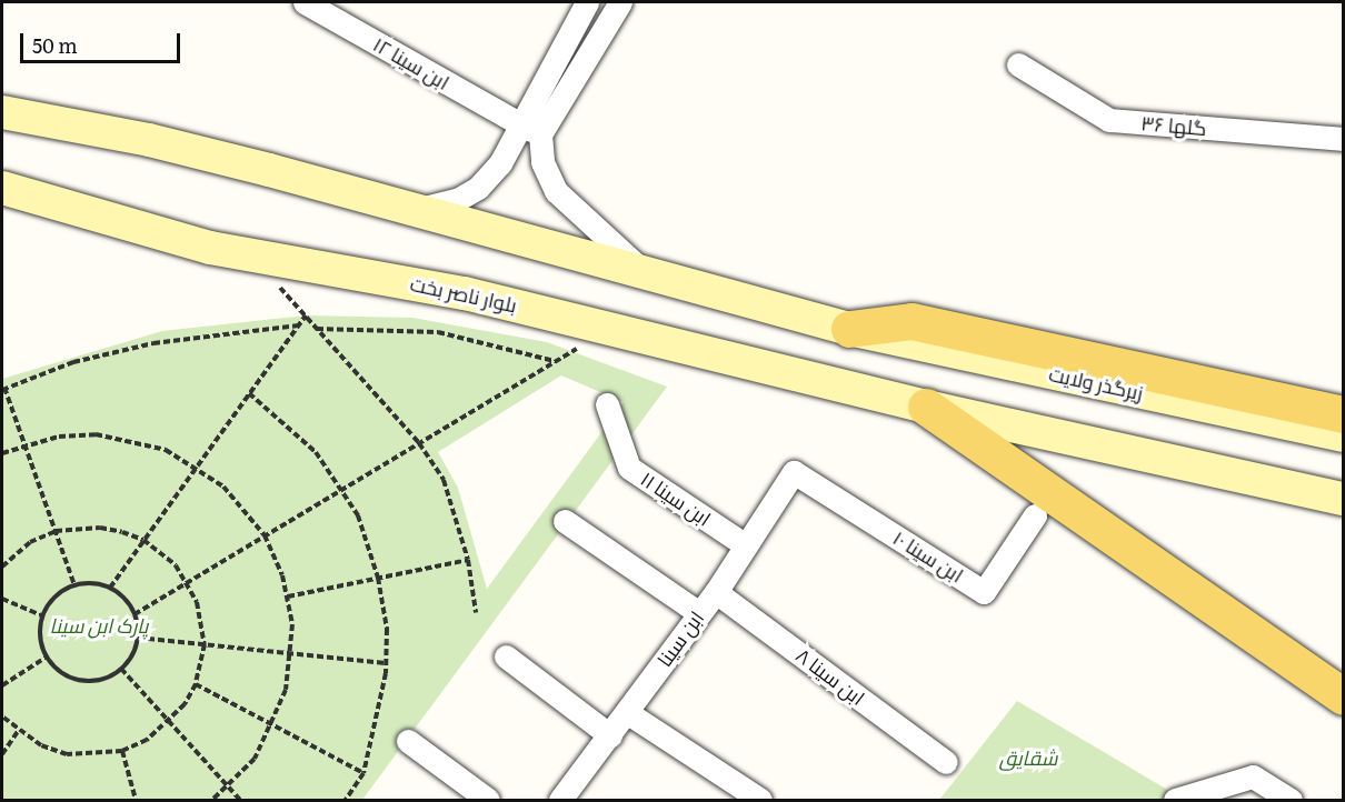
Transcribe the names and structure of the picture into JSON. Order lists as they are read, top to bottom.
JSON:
{
  "streets": {
    "main road": ["بلوار ناصر بخت", "زیرگذر ولایت"],
    "street": [
      "ابن سینا ۱۲",
      "۳۶ گلها",
      "ابن سینا ۱۱",
      "ابن سینا ۱۰",
      "ابن سینا",
      "ابن سینا ۸"
    ]
  },
  "crossings": [
    ["ابن سینا ۱۱", "ابن سینا"],
    ["ابن سینا ۱۰", "ابن سینا"],
    ["ابن سینا", "ابن سینا ۸"]
  ],
  "parks": ["پارک ابن سینا", "شقایق"],
  "scale_bar": "50 m"
}
